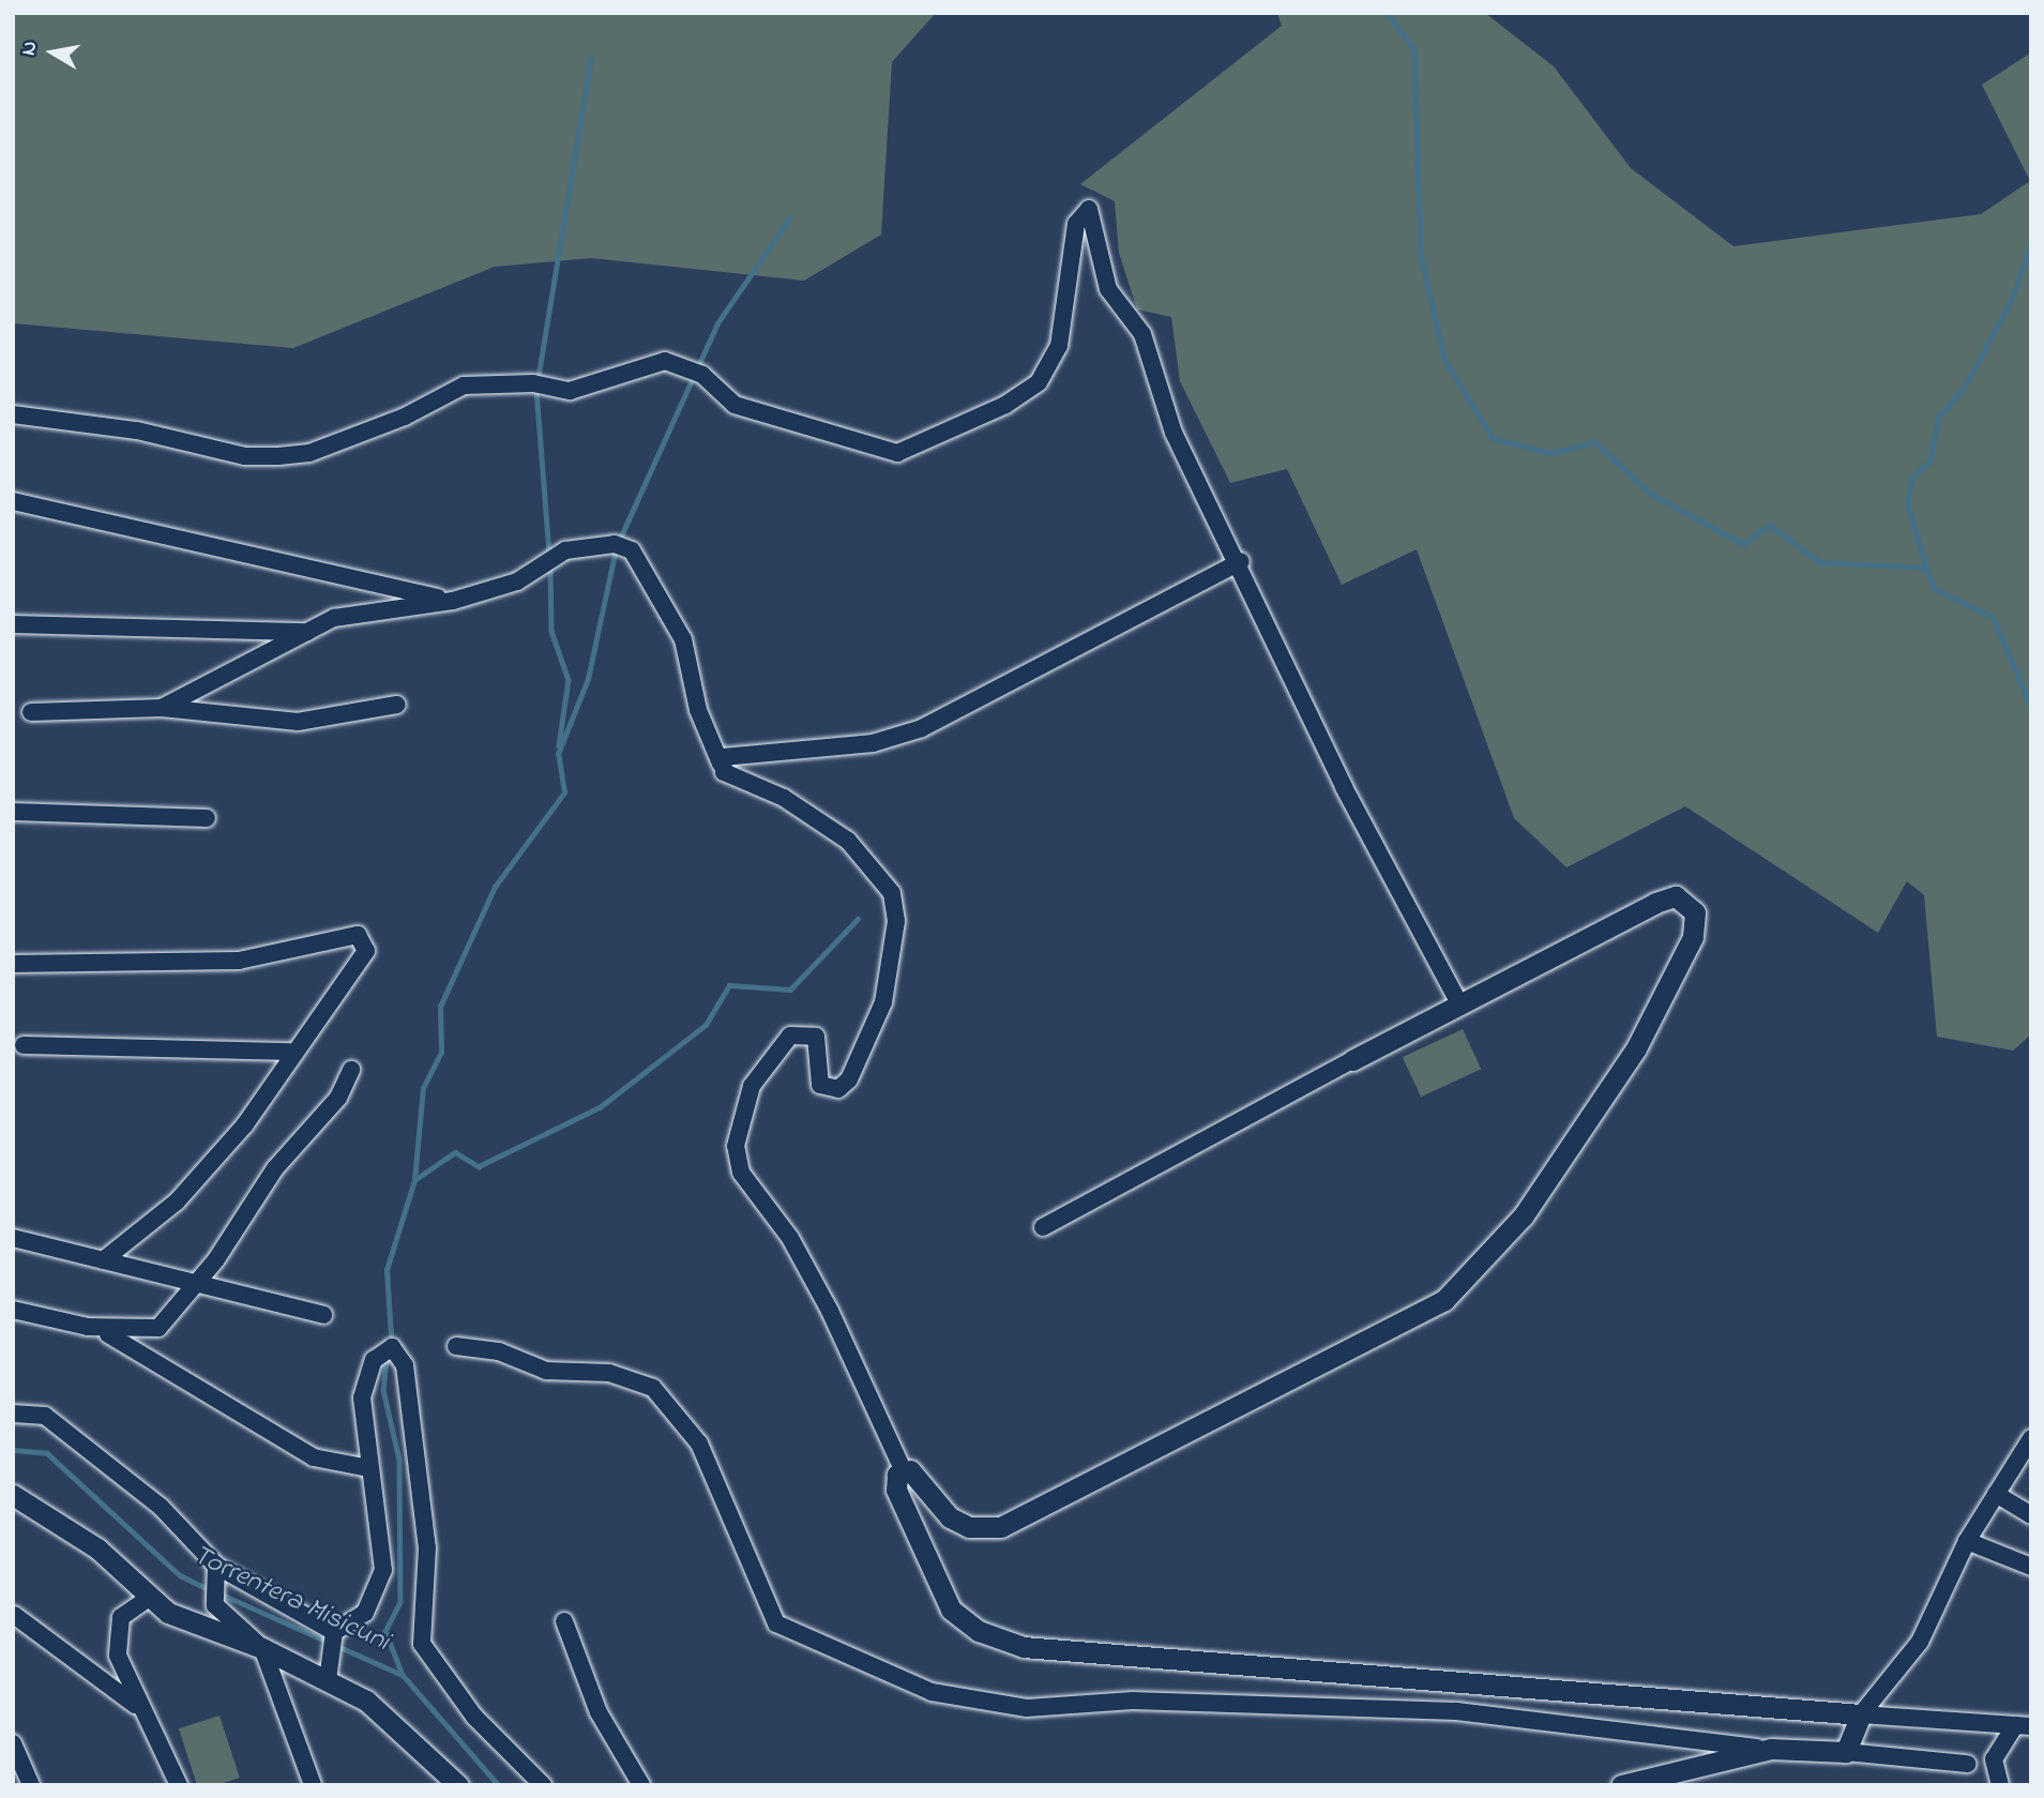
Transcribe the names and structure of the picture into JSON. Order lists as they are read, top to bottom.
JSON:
{
  "water": ["Torrentera Misicuni"],
  "north": "left"
}
